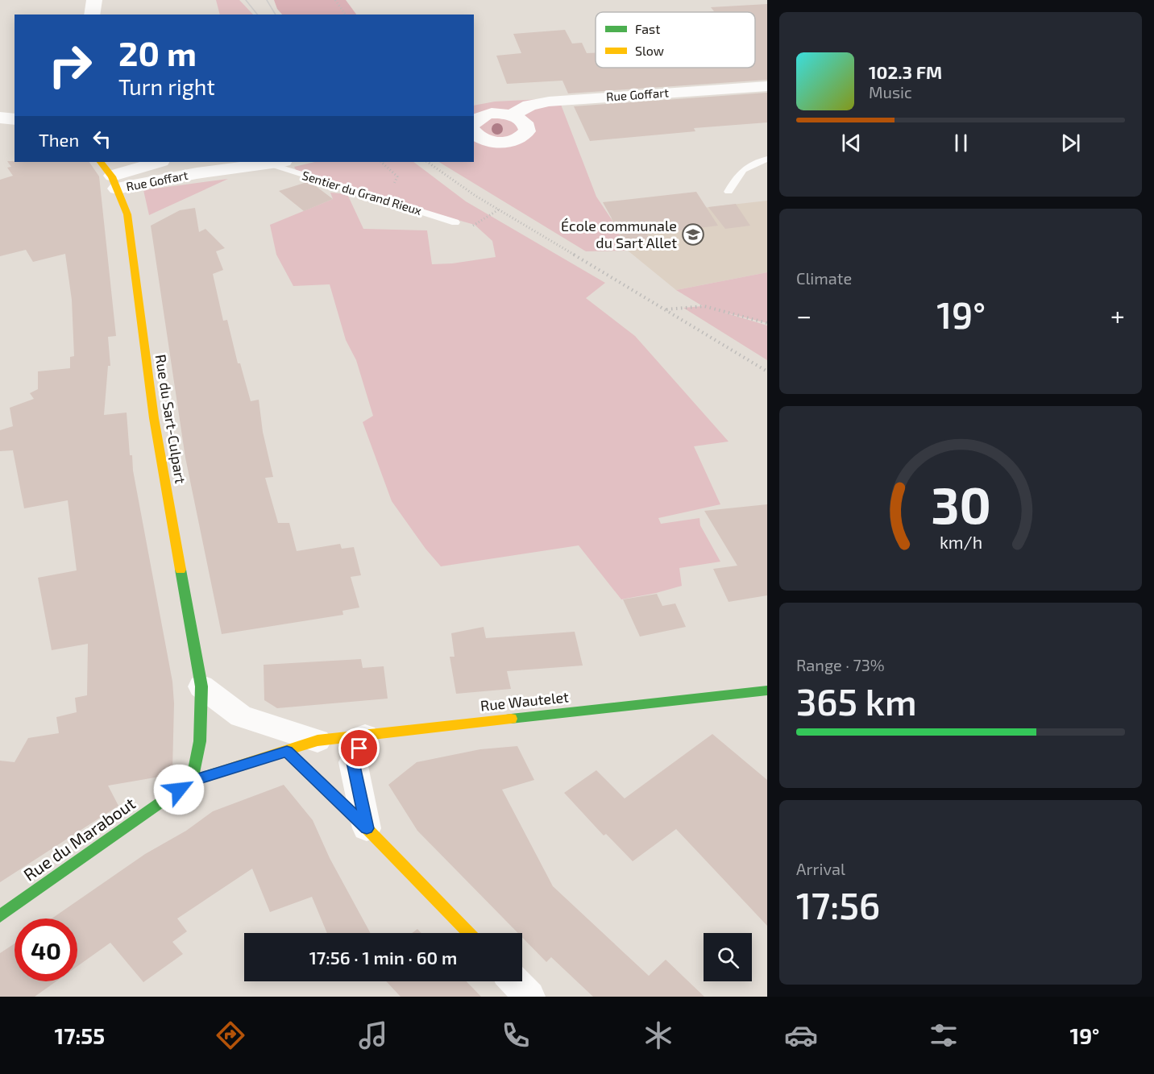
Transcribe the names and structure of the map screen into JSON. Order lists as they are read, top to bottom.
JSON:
{
  "streets": {
    "street": [
      "Rue Goffart",
      "Rue du Sart-Culpart",
      "Rue Wautelet",
      "Rue du Marabout"
    ],
    "lane": ["Sentier du Grand Rieux"]
  },
  "crossings": [
    ["Rue Goffart", "Sentier du Grand Rieux"],
    ["Rue Goffart", "Rue du Sart-Culpart"],
    ["Rue du Sart-Culpart", "Rue du Marabout"],
    ["Rue Wautelet", "Rue du Marabout"]
  ],
  "places": {
    "school or university": ["École communale du Sart Allet"]
  },
  "legend": ["Fast", "Slow"],
  "page": {
    "turn": ["20 m", "Turn right"],
    "song": ["102.3 FM", "Music"],
    "then": "Then",
    "tile": [
      "Climate",
      ["Range · 73%", "365 km"],
      ["Arrival", "17:56"]
    ],
    "heat": ["−", "19°", "+"],
    "limit": "40",
    "trip": "17:56 · 1 min · 60 m",
    "tabs": ["17:55", "19°"],
    "gauge": ["30", "km/h"]
  }
}
